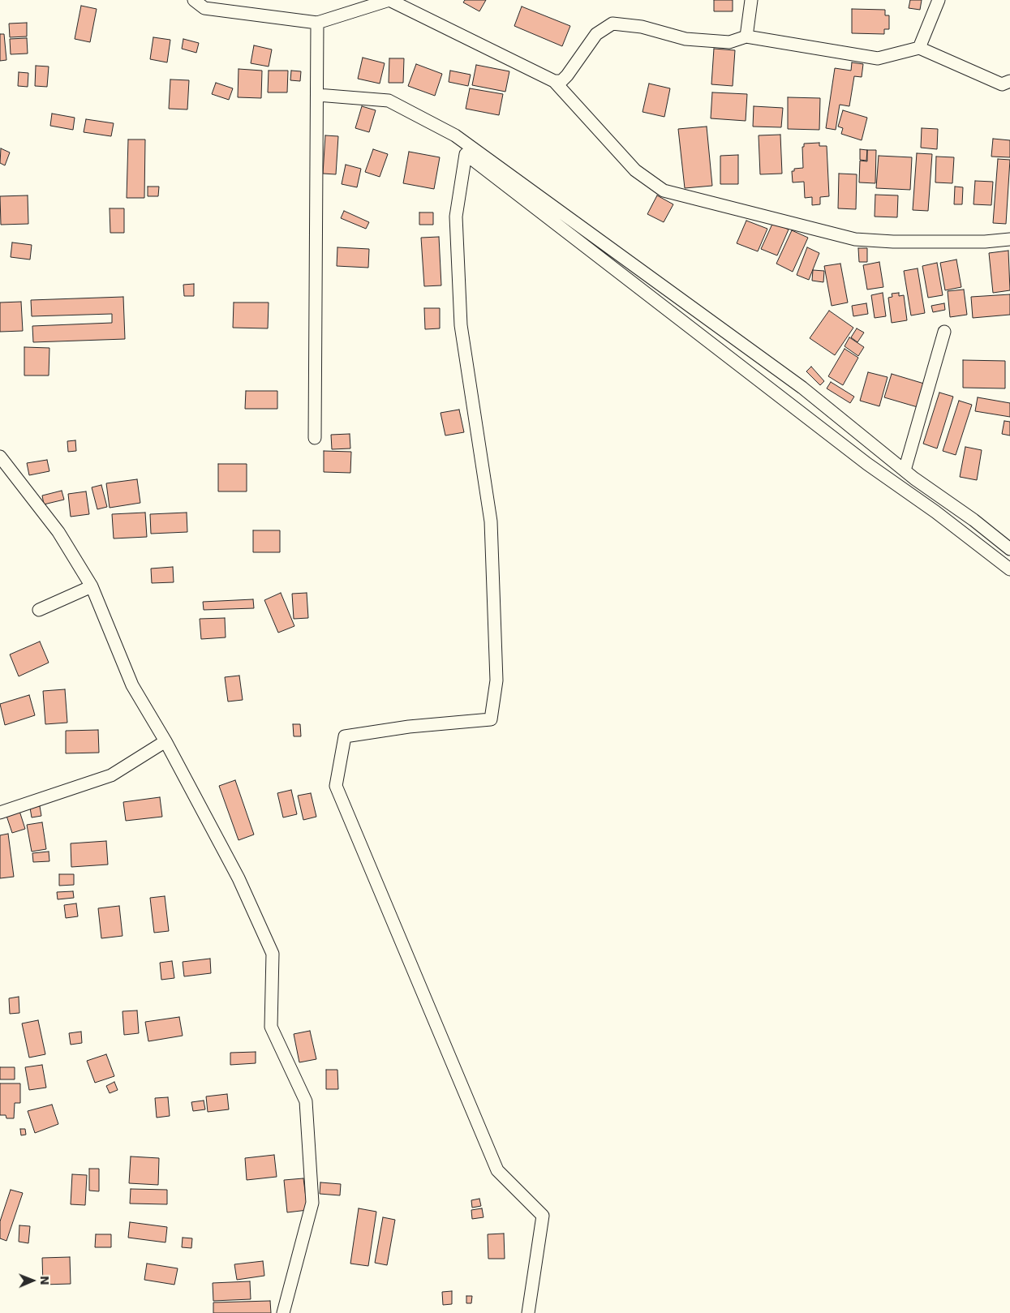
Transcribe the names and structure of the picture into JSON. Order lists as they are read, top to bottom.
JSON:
{
  "north": "right"
}
